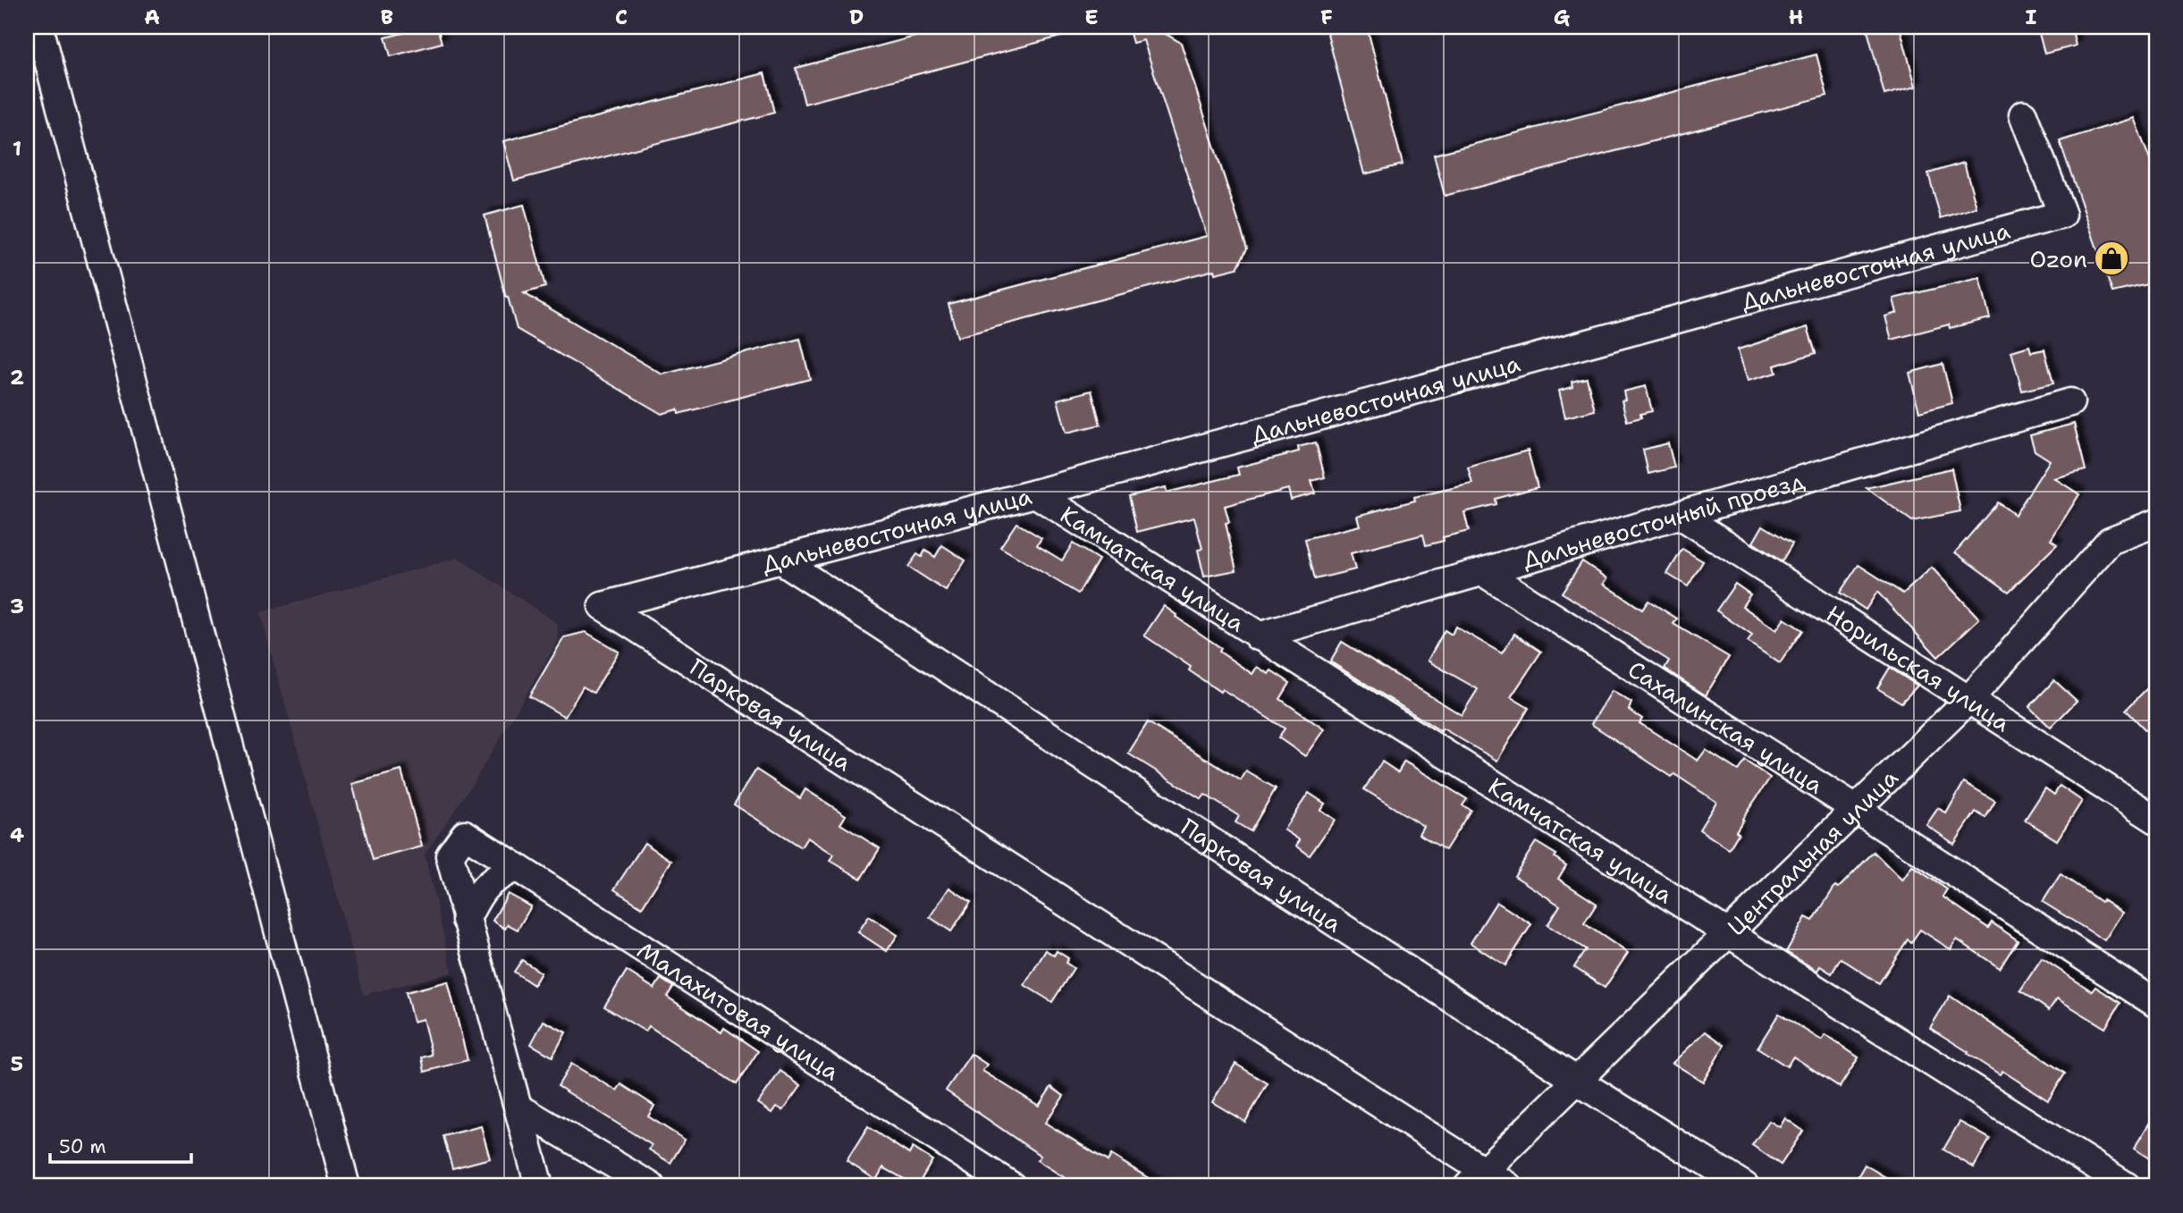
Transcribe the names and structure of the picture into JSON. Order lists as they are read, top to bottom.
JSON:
{
  "streets": {
    "street": [
      "Дальневосточная улица",
      "Дальневосточный проезд",
      "Камчатская улица",
      "Норильская улица",
      "Парковая улица",
      "Сахалинская улица",
      "Центральная улица",
      "Малахитовая улица"
    ]
  },
  "crossings": [
    ["Дальневосточная улица", "Камчатская улица"],
    ["Дальневосточная улица", "Парковая улица"],
    ["Дальневосточный проезд", "Камчатская улица"],
    ["Дальневосточный проезд", "Норильская улица"],
    ["Дальневосточный проезд", "Сахалинская улица"],
    ["Камчатская улица", "Центральная улица"],
    ["Норильская улица", "Центральная улица"],
    ["Парковая улица", "Центральная улица"],
    ["Сахалинская улица", "Центральная улица"]
  ],
  "places": {
    "shop": ["Ozon"]
  },
  "scale_bar": "50 m",
  "grid": {
    "columns": [
      "A",
      "B",
      "C",
      "D",
      "E",
      "F",
      "G",
      "H",
      "I"
    ],
    "rows": [
      "1",
      "2",
      "3",
      "4",
      "5"
    ]
  }
}
